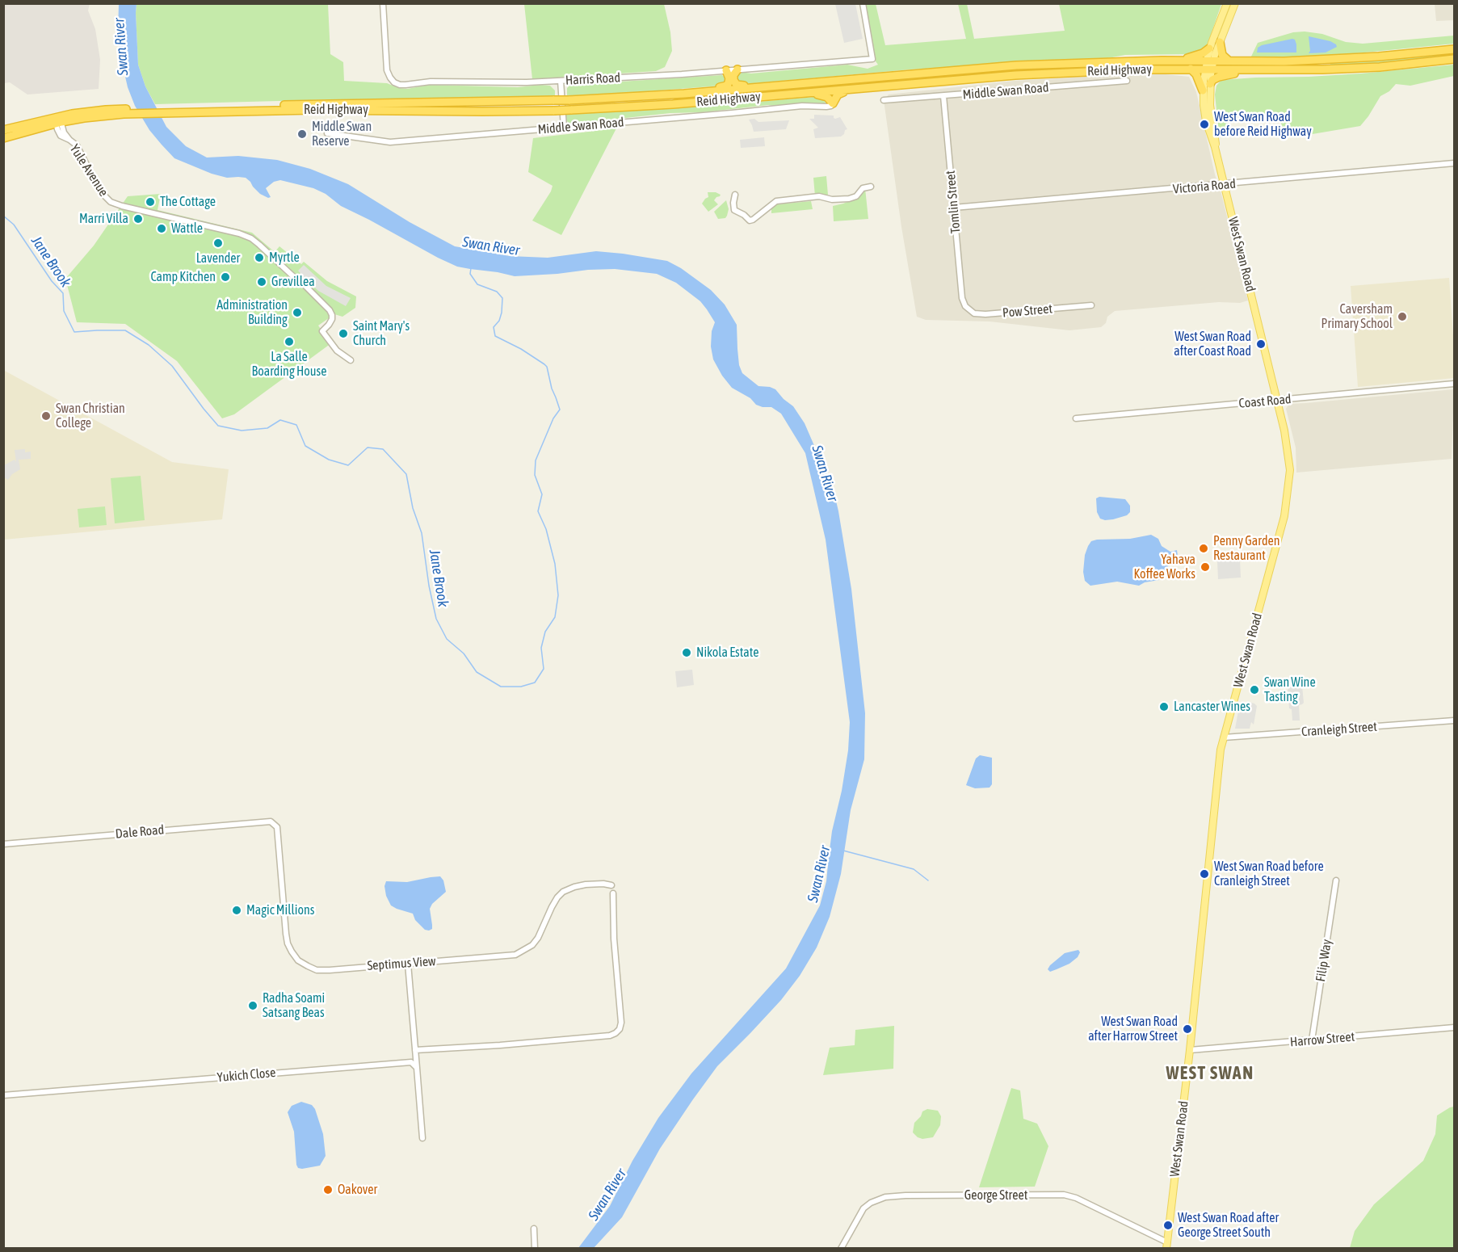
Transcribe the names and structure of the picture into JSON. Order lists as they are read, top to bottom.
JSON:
{
  "streets": {
    "highway": ["Reid Highway"],
    "main road": ["West Swan Road"],
    "street": [
      "Harris Road",
      "Middle Swan Road",
      "Yule Avenue",
      "Victoria Road",
      "Tomlin Street",
      "Pow Street",
      "Coast Road",
      "Cranleigh Street",
      "Dale Road",
      "Filip Way",
      "Septimus View",
      "Harrow Street",
      "Yukich Close",
      "George Street"
    ]
  },
  "crossings": [
    ["Reid Highway", "Yule Avenue"],
    ["Reid Highway", "West Swan Road"],
    ["Middle Swan Road", "Tomlin Street"],
    ["Victoria Road", "Tomlin Street"],
    ["Victoria Road", "West Swan Road"],
    ["Tomlin Street", "Pow Street"],
    ["West Swan Road", "Coast Road"],
    ["West Swan Road", "Cranleigh Street"],
    ["West Swan Road", "Harrow Street"],
    ["West Swan Road", "George Street"],
    ["Dale Road", "Septimus View"],
    ["Filip Way", "Harrow Street"]
  ],
  "districts": ["WEST SWAN"],
  "water": ["Swan River", "Jane Brook"],
  "places": [
    "West Swan Road before Reid Highway",
    "Middle Swan Reserve",
    "The Cottage",
    "Marri Villa",
    "Wattle",
    "Lavender",
    "Myrtle",
    "Camp Kitchen",
    "Grevillea",
    "Administration Building",
    "Caversham Primary School",
    "Saint Mary's Church",
    "La Salle Boarding House",
    "West Swan Road after Coast Road",
    "Swan Christian College",
    "Penny Garden Restaurant",
    "Yahava Koffee Works",
    "Nikola Estate",
    "Swan Wine Tasting",
    "Lancaster Wines",
    "West Swan Road before Cranleigh Street",
    "Magic Millions",
    "Radha Soami Satsang Beas",
    "West Swan Road after Harrow Street",
    "Oakover",
    "West Swan Road after George Street South"
  ]
}
